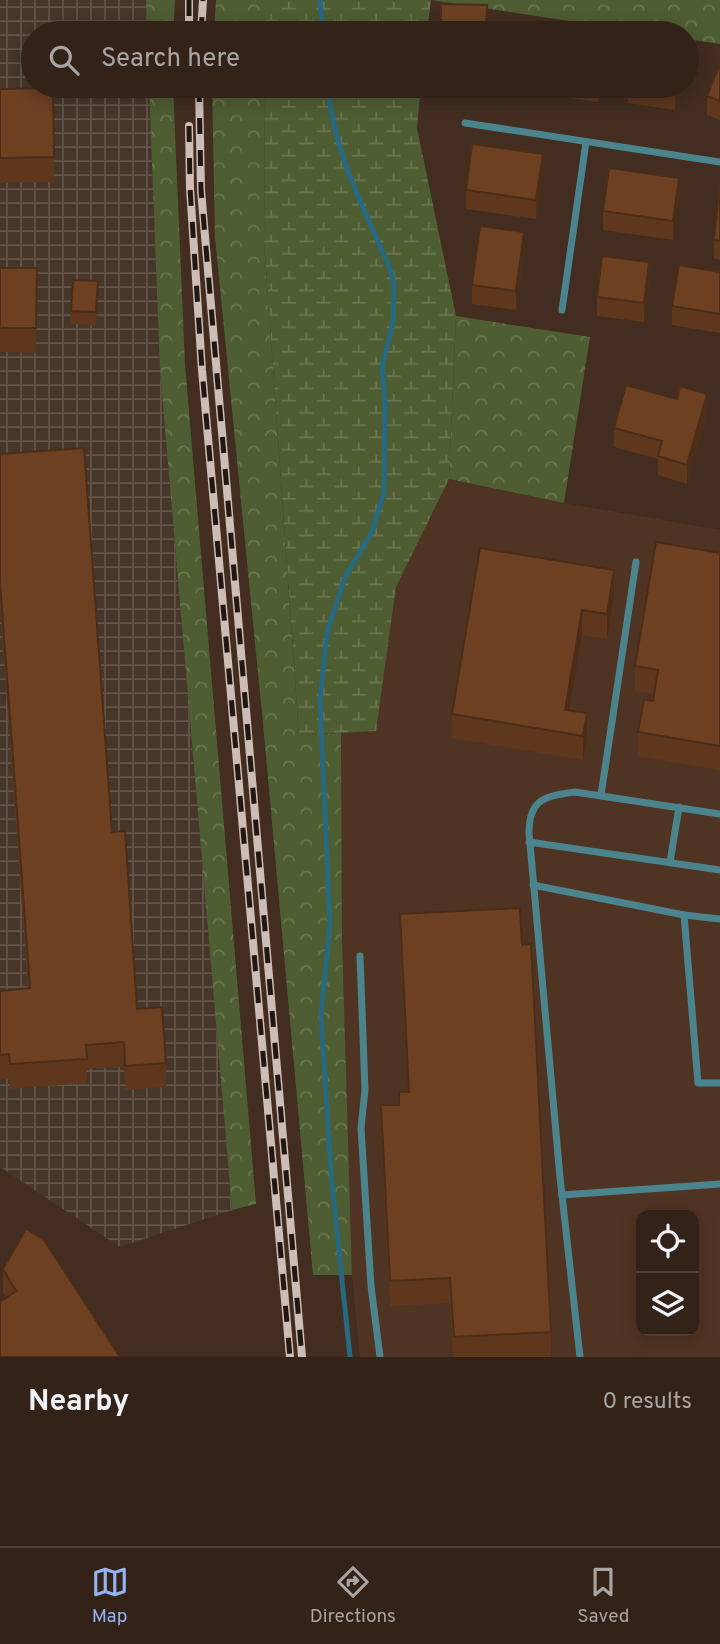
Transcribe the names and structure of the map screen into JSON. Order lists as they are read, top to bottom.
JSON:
{
  "page": {
    "search": "Search here",
    "heading": ["Nearby", "0 results"],
    "nav": ["Map", "Directions", "Saved"]
  }
}
